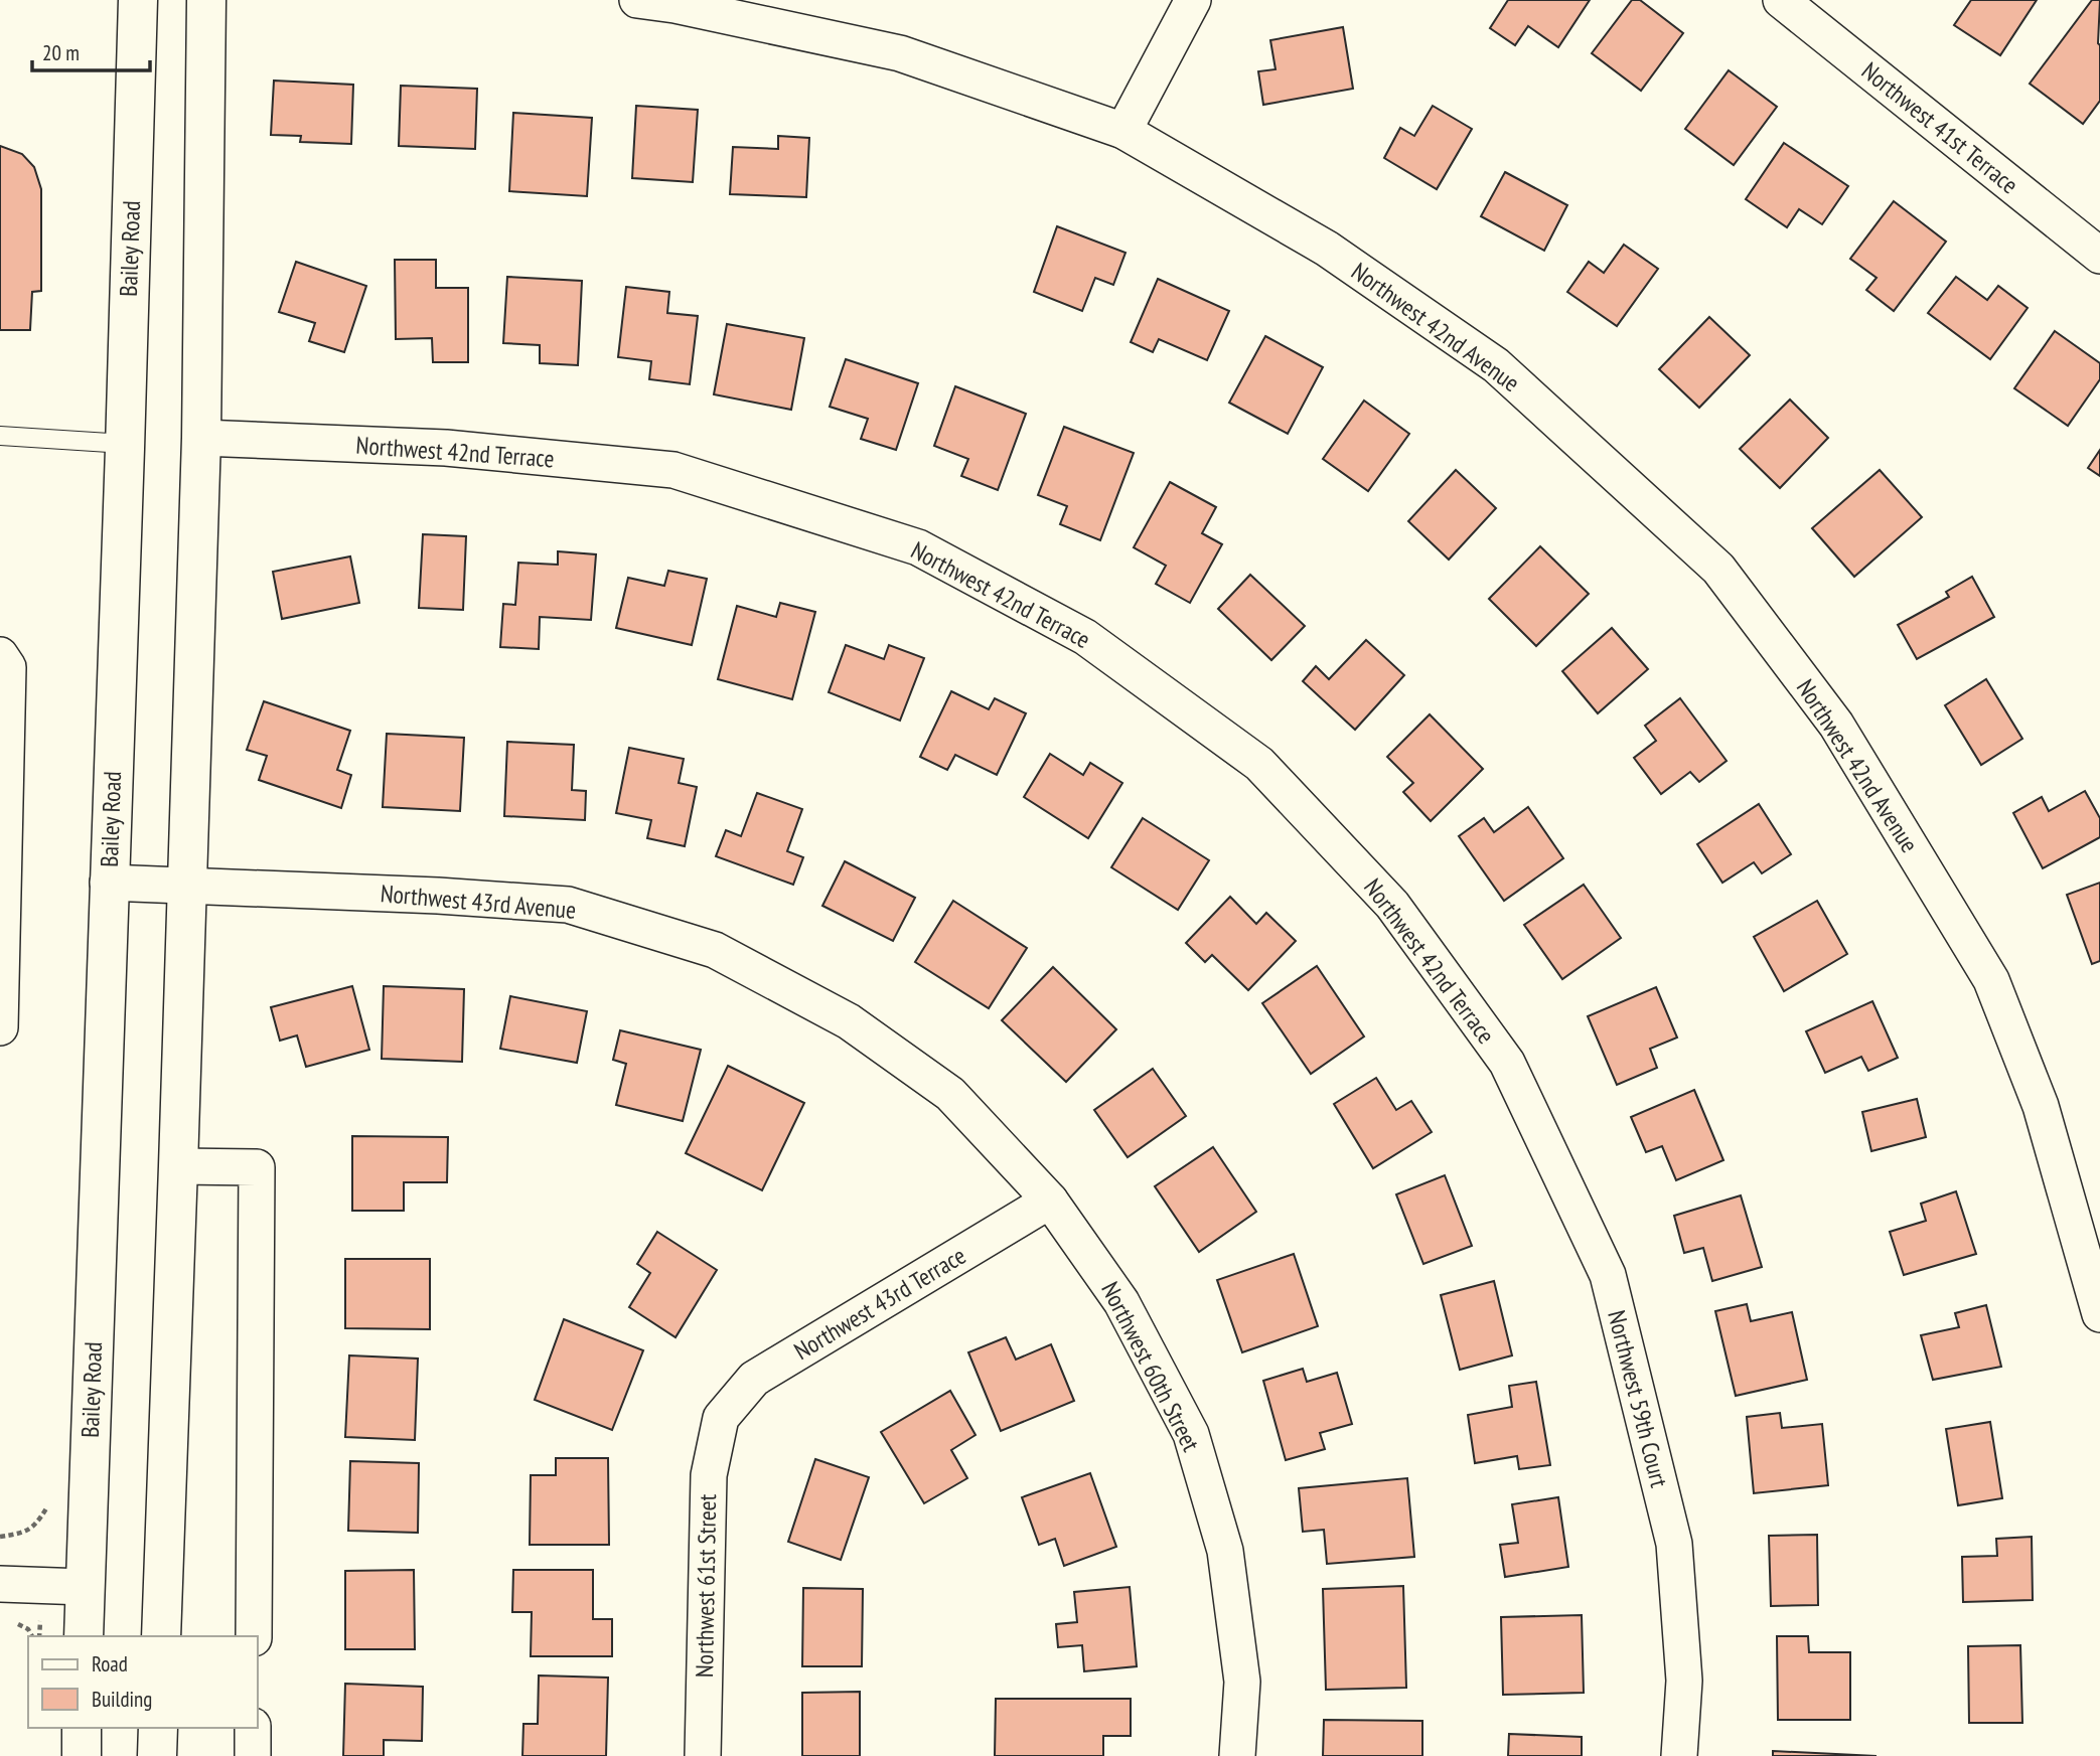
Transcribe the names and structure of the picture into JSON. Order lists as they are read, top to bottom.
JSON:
{
  "streets": {
    "street": [
      "Northwest 41st Terrace",
      "Bailey Road",
      "Northwest 42nd Avenue",
      "Northwest 42nd Terrace",
      "Northwest 43rd Avenue",
      "Northwest 43rd Terrace",
      "Northwest 60th Street",
      "Northwest 59th Court",
      "Northwest 61st Street"
    ]
  },
  "crossings": [
    ["Bailey Road", "Northwest 43rd Avenue"],
    ["Northwest 42nd Terrace", "Northwest 59th Court"],
    ["Northwest 43rd Avenue", "Northwest 43rd Terrace"],
    ["Northwest 43rd Avenue", "Northwest 60th Street"],
    ["Northwest 43rd Terrace", "Northwest 60th Street"],
    ["Northwest 43rd Terrace", "Northwest 61st Street"]
  ],
  "legend": ["Road", "Building"],
  "scale_bar": "20 m"
}
